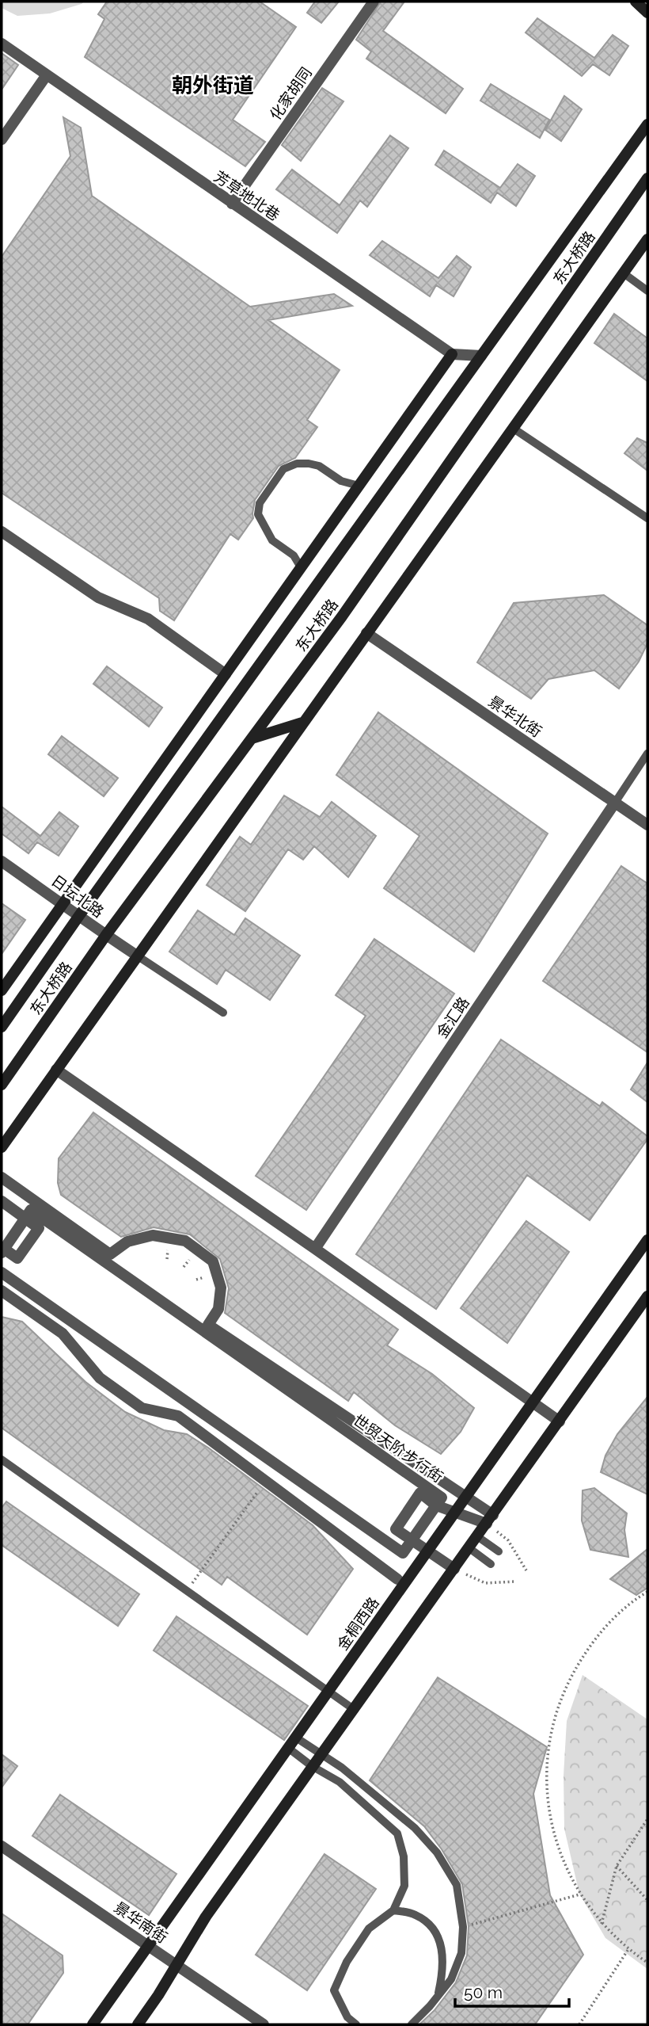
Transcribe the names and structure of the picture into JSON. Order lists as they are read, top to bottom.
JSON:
{
  "streets": {
    "main road": ["东大桥路", "金桐西路"],
    "street": [
      "化家胡同",
      "芳草地北巷",
      "景华北街",
      "日坛北路",
      "金汇路",
      "世贸天阶步行街",
      "景华南街"
    ]
  },
  "crossings": [
    ["化家胡同", "芳草地北巷"],
    ["东大桥路", "日坛北路"],
    ["景华北街", "金汇路"],
    ["金桐西路", "景华南街"]
  ],
  "districts": ["朝外街道"],
  "scale_bar": "50 m"
}
